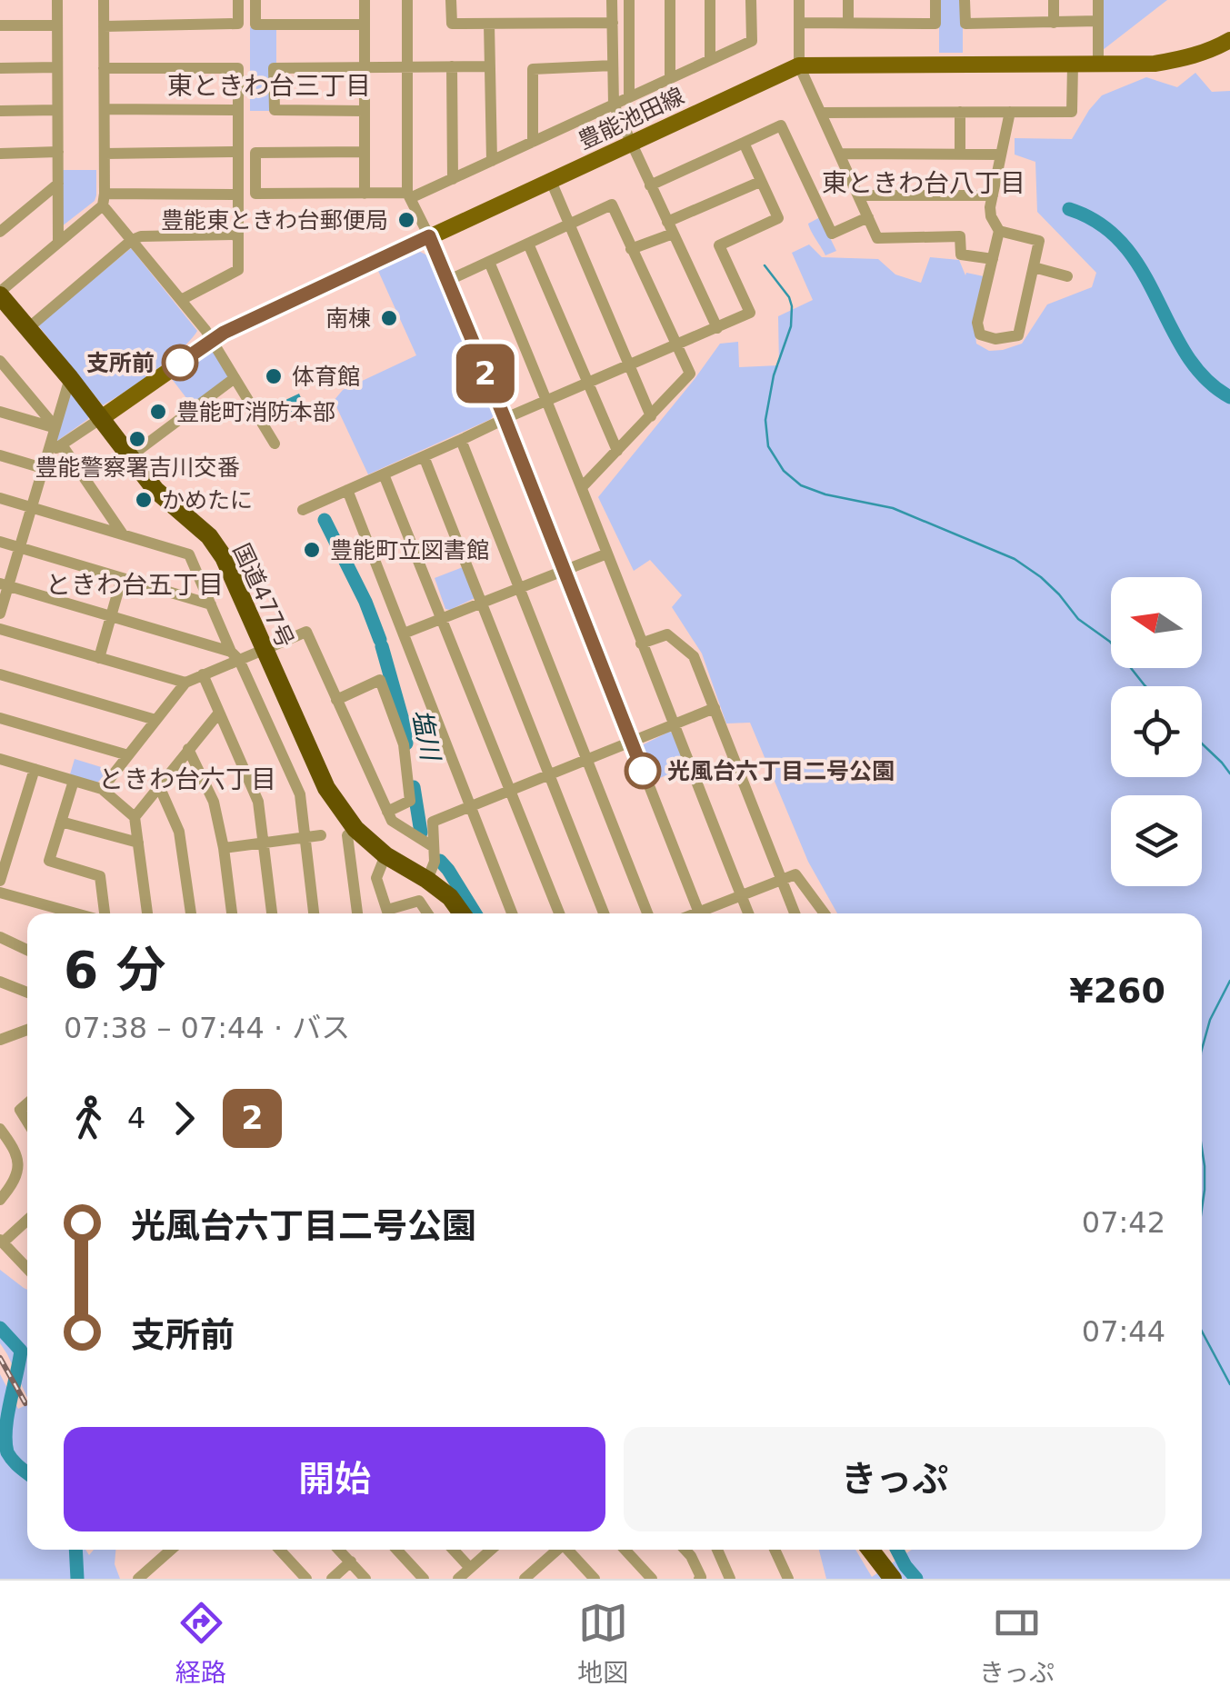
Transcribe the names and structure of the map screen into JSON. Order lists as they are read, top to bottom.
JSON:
{
  "streets": {
    "highway": ["国道477号"],
    "main road": ["豊能池田線"]
  },
  "crossings": [
    ["豊能池田線", "国道477号"]
  ],
  "districts": [
    "東ときわ台三丁目",
    "東ときわ台八丁目",
    "ときわ台五丁目",
    "ときわ台六丁目"
  ],
  "water": ["塩川"],
  "places": [
    "豊能東ときわ台郵便局",
    "南棟",
    "支所前",
    "体育館",
    "豊能町消防本部",
    "豊能警察署吉川交番",
    "かめたに",
    "豊能町立図書館",
    "光風台六丁目二号公園"
  ],
  "lines": ["bus line 2"],
  "north": "left",
  "page": {
    "on_map": "2",
    "heading": ["6 分", "07:38 – 07:44 · バス", "¥260"],
    "legs": ["4", "2"],
    "list": [
      {
        "name": "光風台六丁目二号公園",
        "value": "07:42"
      },
      {
        "name": "支所前",
        "value": "07:44"
      }
    ],
    "buttons": ["開始", "きっぷ"],
    "tabs": ["経路", "地図", "きっぷ"]
  }
}
